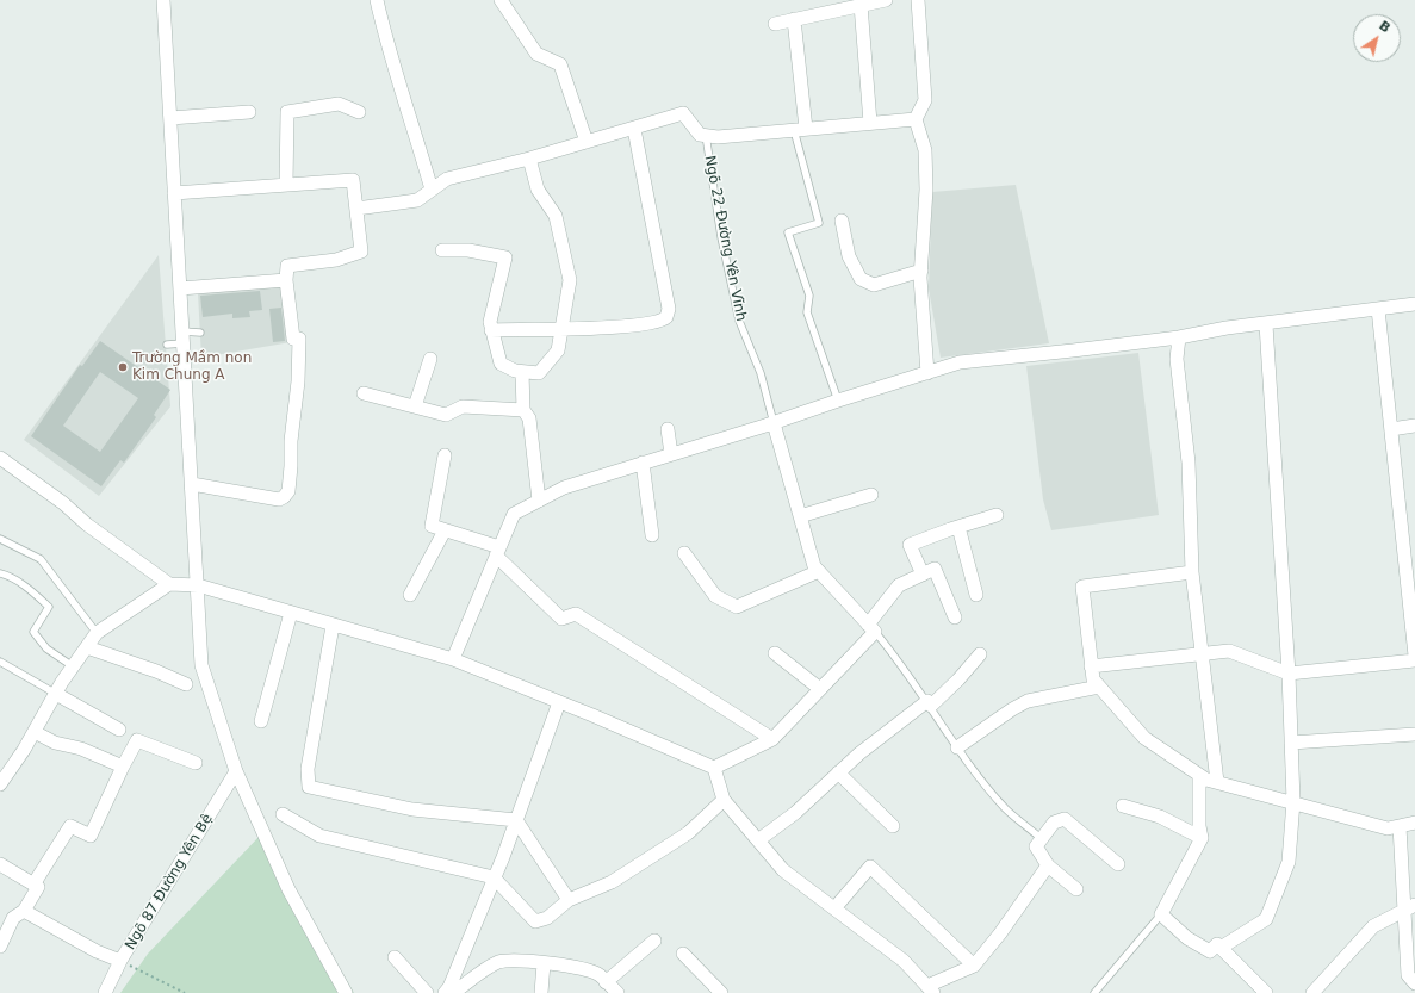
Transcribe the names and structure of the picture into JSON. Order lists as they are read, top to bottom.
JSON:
{
  "streets": {
    "street": ["Ngõ 87 Đường Yên Bệ"],
    "lane": ["Ngõ 22 Đường Yên Vĩnh"]
  },
  "places": ["Trường Mầm non Kim Chung A"],
  "north": "top right"
}
